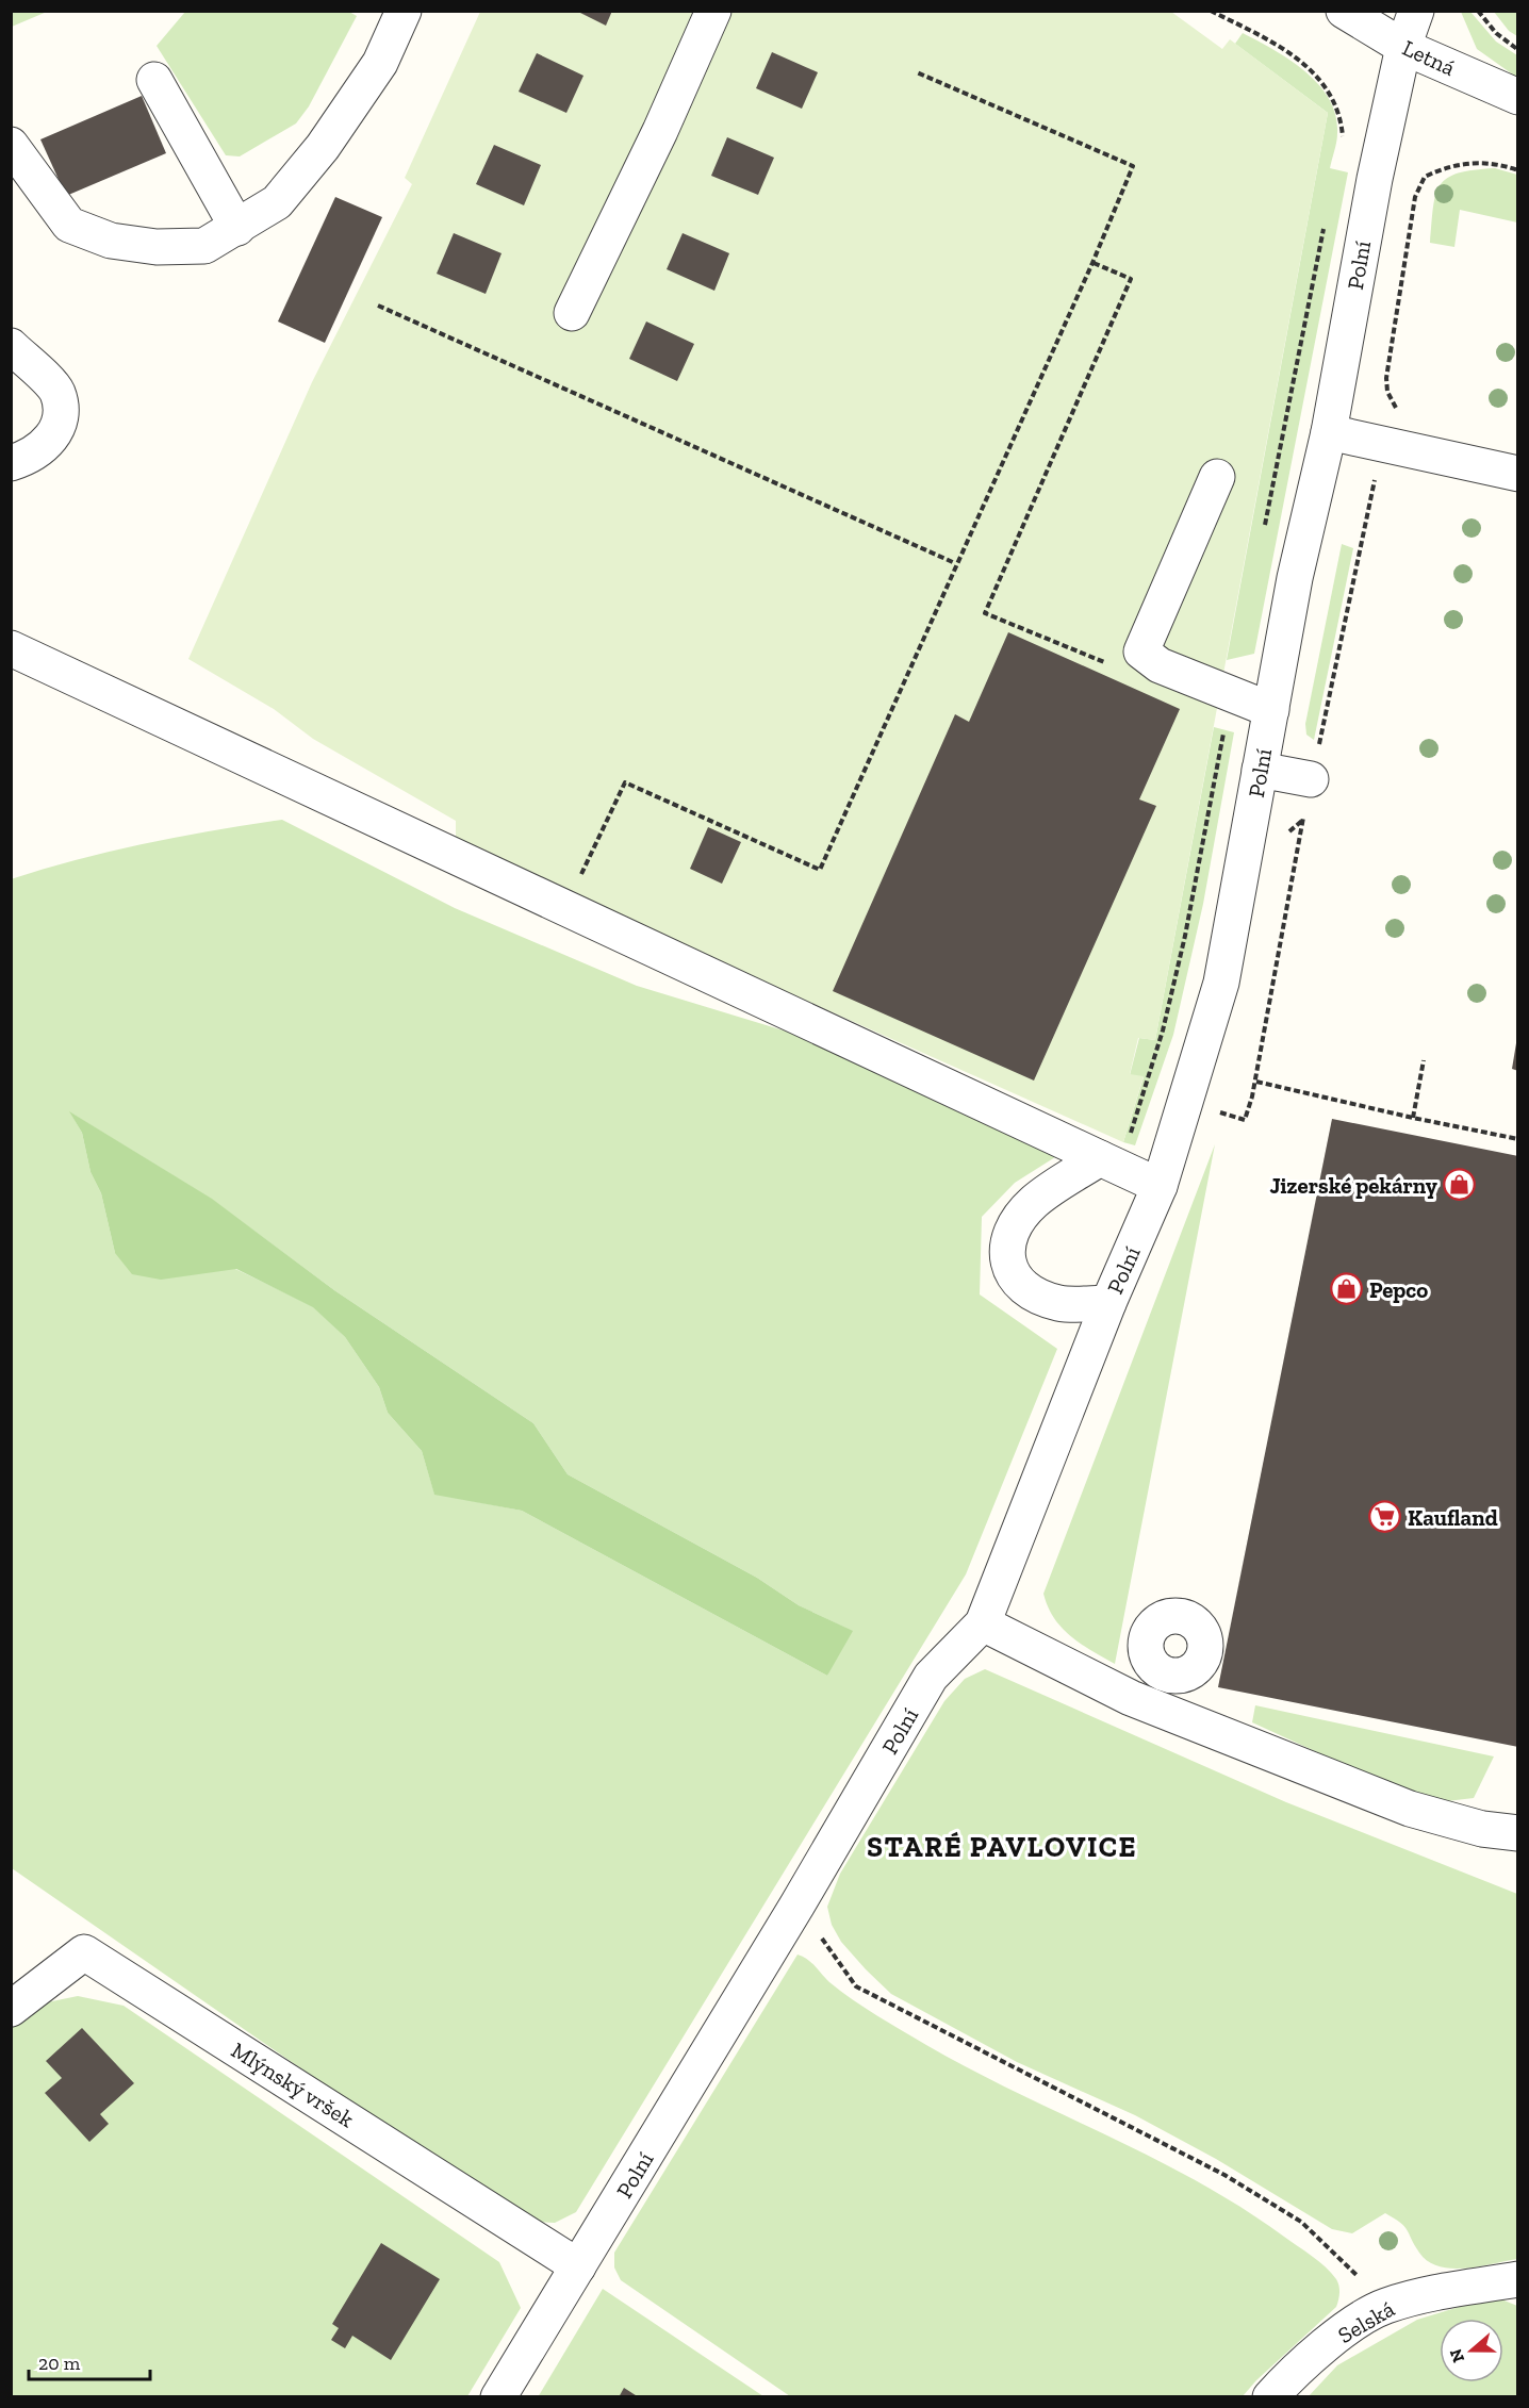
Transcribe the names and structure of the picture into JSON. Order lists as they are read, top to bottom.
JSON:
{
  "streets": {
    "street": [
      "Letná",
      "Polní",
      "Mlýnský vršek",
      "Selská"
    ]
  },
  "crossings": [
    ["Letná", "Polní"],
    ["Polní", "Mlýnský vršek"]
  ],
  "districts": ["STARÉ PAVLOVICE"],
  "places": {
    "shop": ["Jizerské pekárny", "Pepco"],
    "supermarket": ["Kaufland"]
  },
  "scale_bar": "20 m",
  "north": "left"
}
